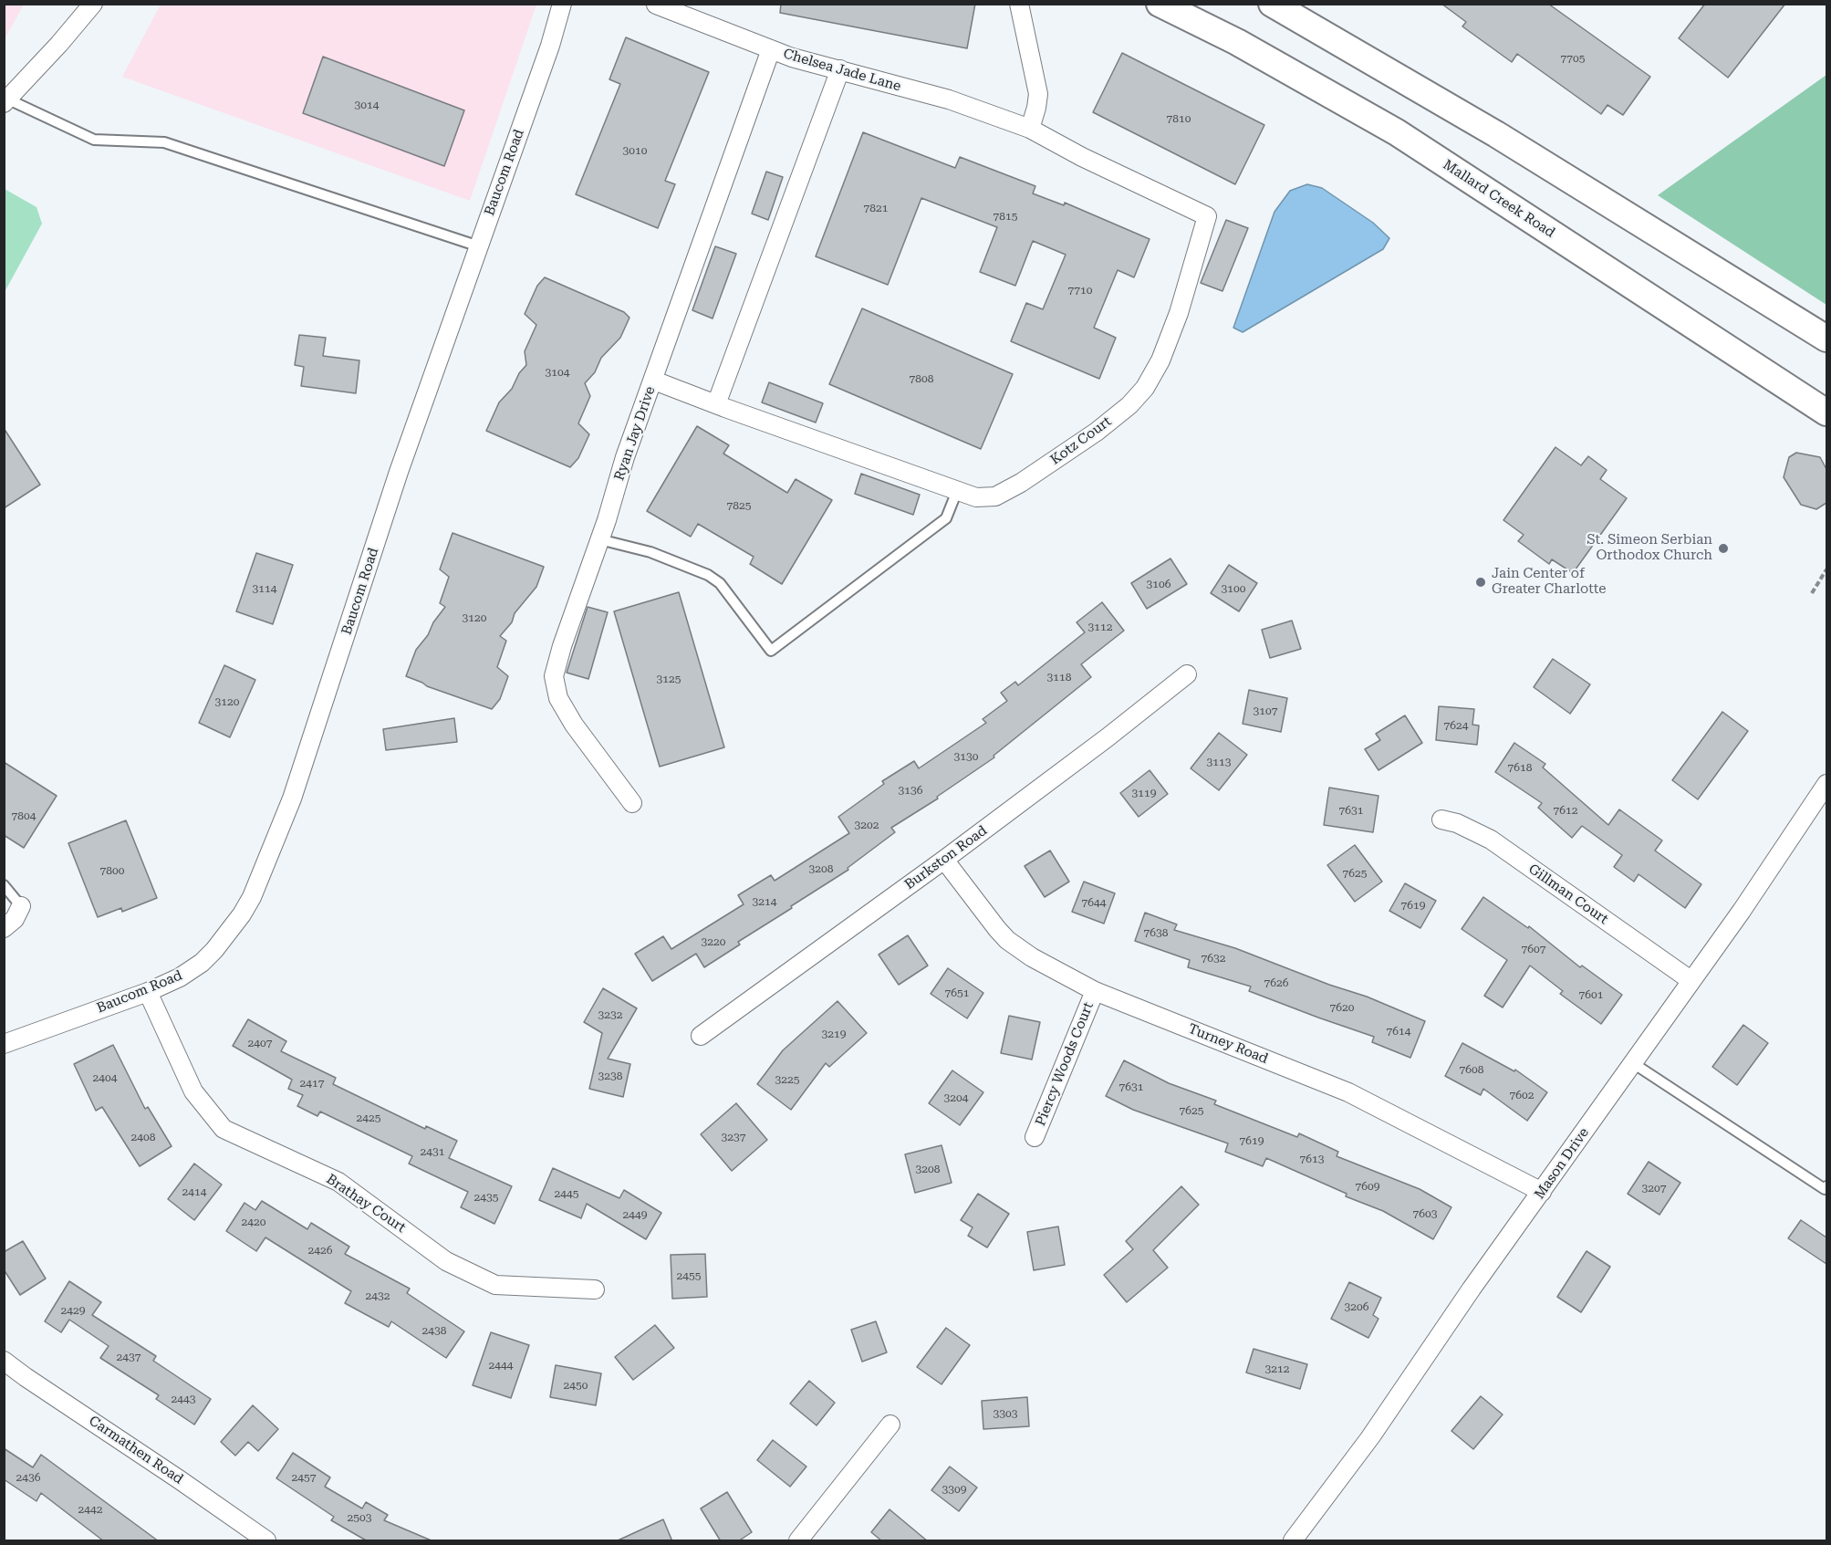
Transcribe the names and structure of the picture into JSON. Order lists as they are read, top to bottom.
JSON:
{
  "streets": {
    "main road": ["Mallard Creek Road"],
    "street": [
      "Chelsea Jade Lane",
      "Baucom Road",
      "Ryan Jay Drive",
      "Kotz Court",
      "Burkston Road",
      "Gillman Court",
      "Turney Road",
      "Piercy Woods Court",
      "Mason Drive",
      "Brathay Court",
      "Carmathen Road"
    ]
  },
  "crossings": [
    ["Chelsea Jade Lane", "Ryan Jay Drive"],
    ["Chelsea Jade Lane", "Kotz Court"],
    ["Baucom Road", "Brathay Court"],
    ["Ryan Jay Drive", "Kotz Court"],
    ["Burkston Road", "Turney Road"],
    ["Gillman Court", "Mason Drive"],
    ["Turney Road", "Piercy Woods Court"],
    ["Turney Road", "Mason Drive"]
  ],
  "places": ["St. Simeon Serbian Orthodox Church", "Jain Center of Greater Charlotte"],
  "house_numbers": [
    "7705",
    "3014",
    "7810",
    "3010",
    "7821",
    "7815",
    "7710",
    "3104",
    "7808",
    "7825",
    "3106",
    "3114",
    "3100",
    "3120",
    "3112",
    "3118",
    "3125",
    "3120",
    "3107",
    "7624",
    "3130",
    "3113",
    "7618",
    "3136",
    "3119",
    "7631",
    "7612",
    "7804",
    "3202",
    "3208",
    "7800",
    "7625",
    "3214",
    "7644",
    "7619",
    "7638",
    "3220",
    "7607",
    "7632",
    "7626",
    "7651",
    "7601",
    "7620",
    "3232",
    "7614",
    "3219",
    "2407",
    "7608",
    "3238",
    "2404",
    "3225",
    "2417",
    "7631",
    "7602",
    "3204",
    "7625",
    "2425",
    "2408",
    "3237",
    "7619",
    "2431",
    "7613",
    "3208",
    "7609",
    "3207",
    "2414",
    "2445",
    "2435",
    "7603",
    "2449",
    "2420",
    "2426",
    "2455",
    "2432",
    "3206",
    "2429",
    "2438",
    "2437",
    "2444",
    "3212",
    "2450",
    "2443",
    "3303",
    "2436",
    "2457",
    "3309",
    "2442",
    "2503"
  ]
}
